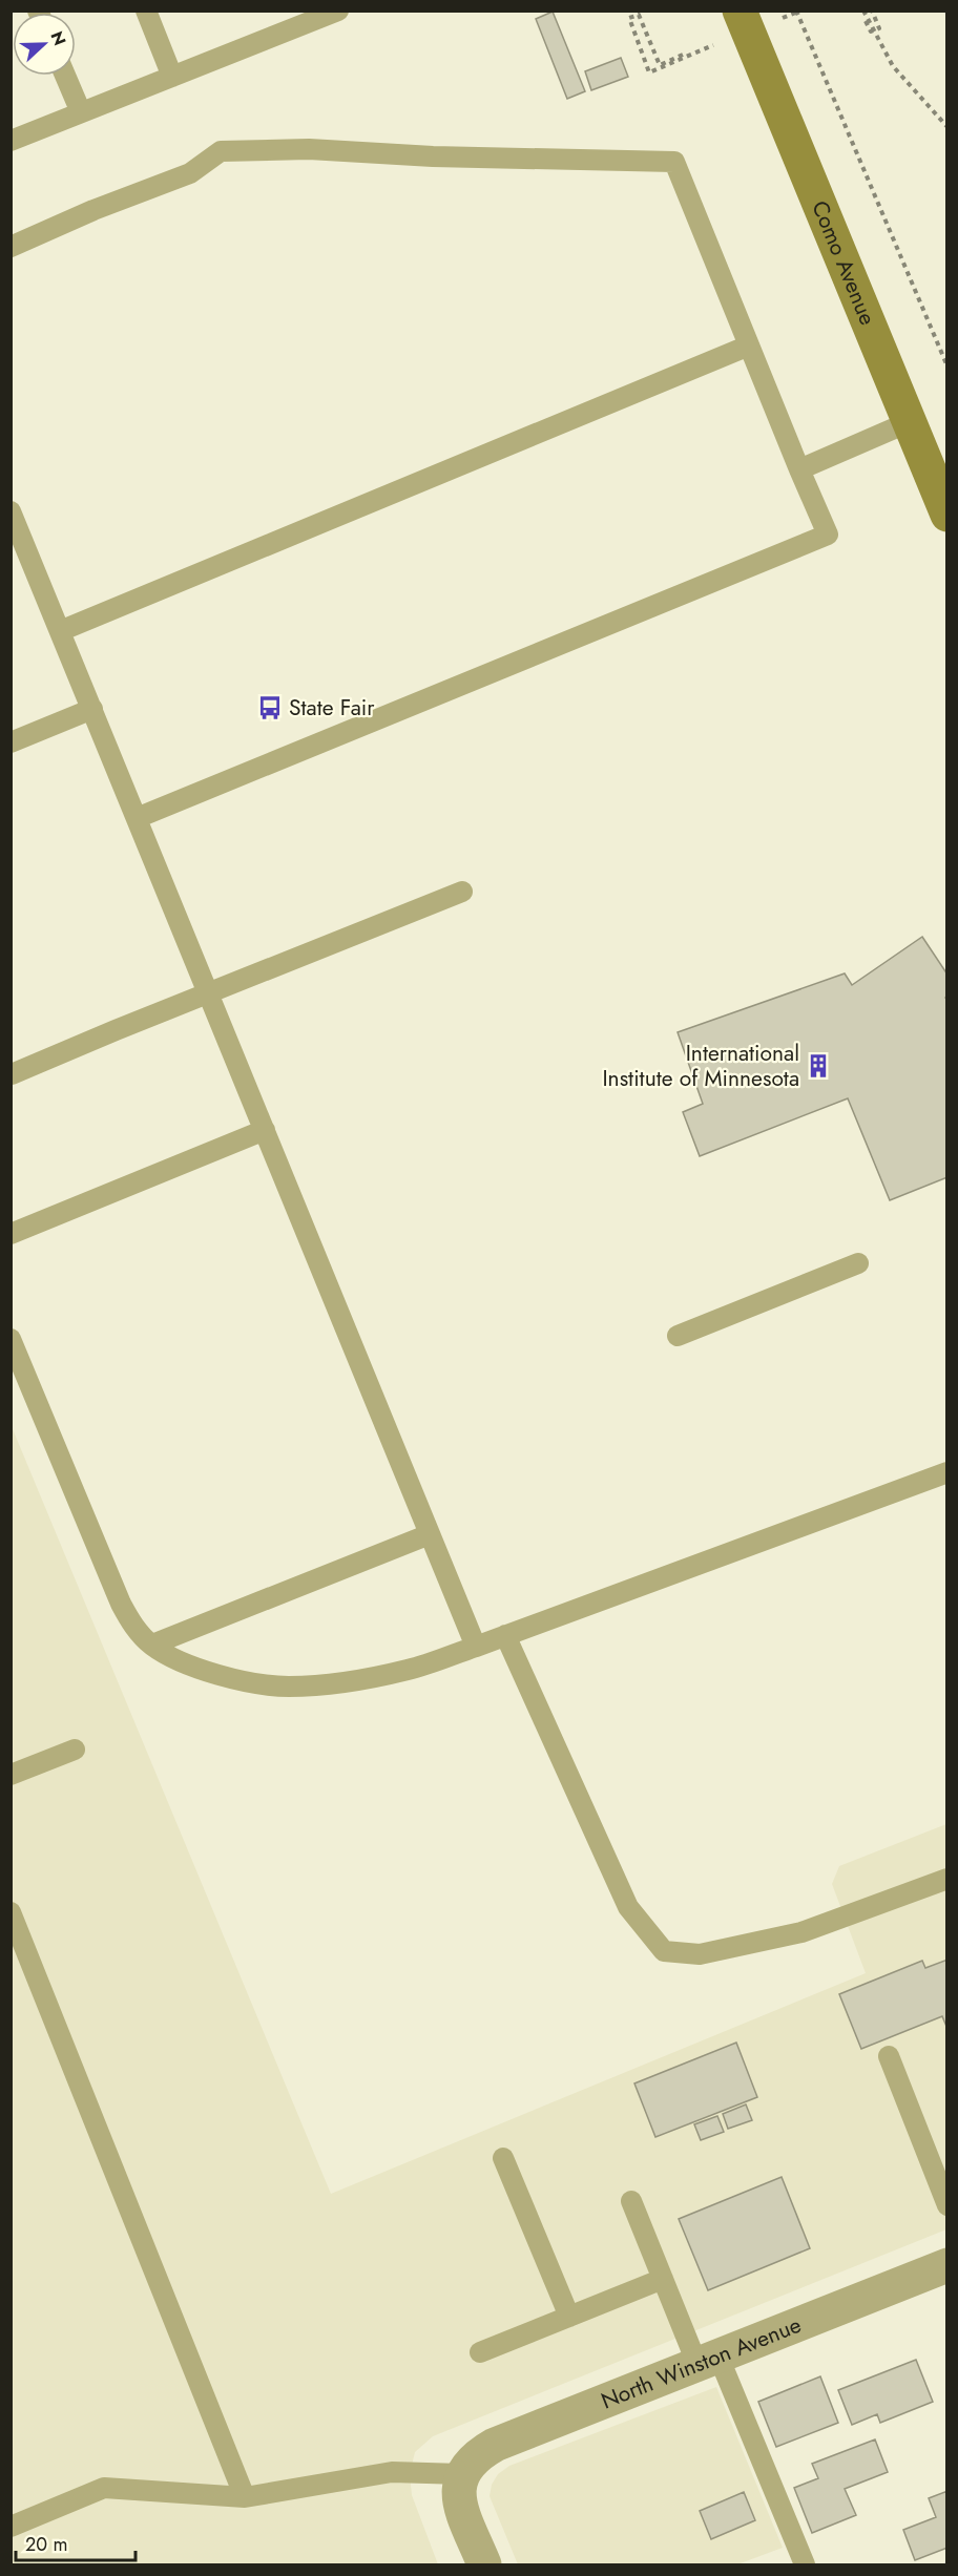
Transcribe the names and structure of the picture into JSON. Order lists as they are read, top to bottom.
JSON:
{
  "streets": {
    "main road": ["Como Avenue"],
    "street": ["North Winston Avenue"]
  },
  "places": {
    "bus stop": ["State Fair"],
    "building": ["International Institute of Minnesota"]
  },
  "scale_bar": "20 m",
  "north": "right"
}
